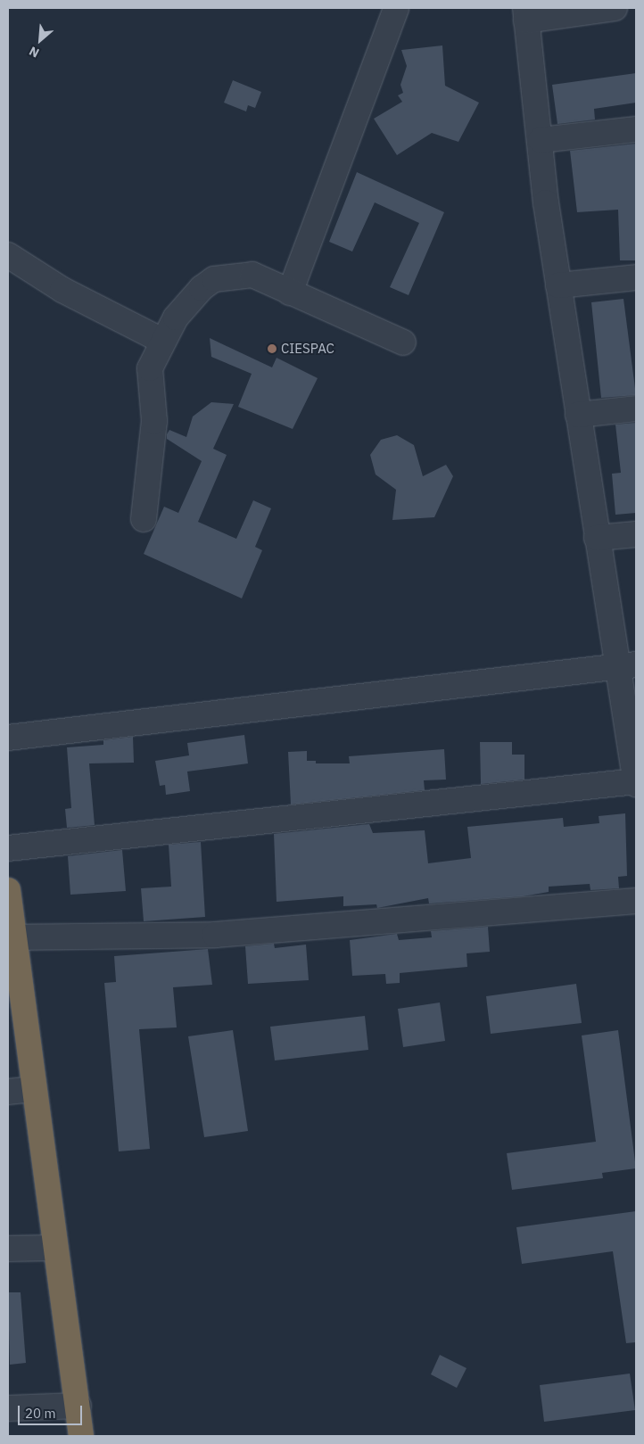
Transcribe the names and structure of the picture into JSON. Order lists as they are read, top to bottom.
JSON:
{
  "places": ["CIESPAC"],
  "scale_bar": "20 m",
  "north": "bottom left"
}
